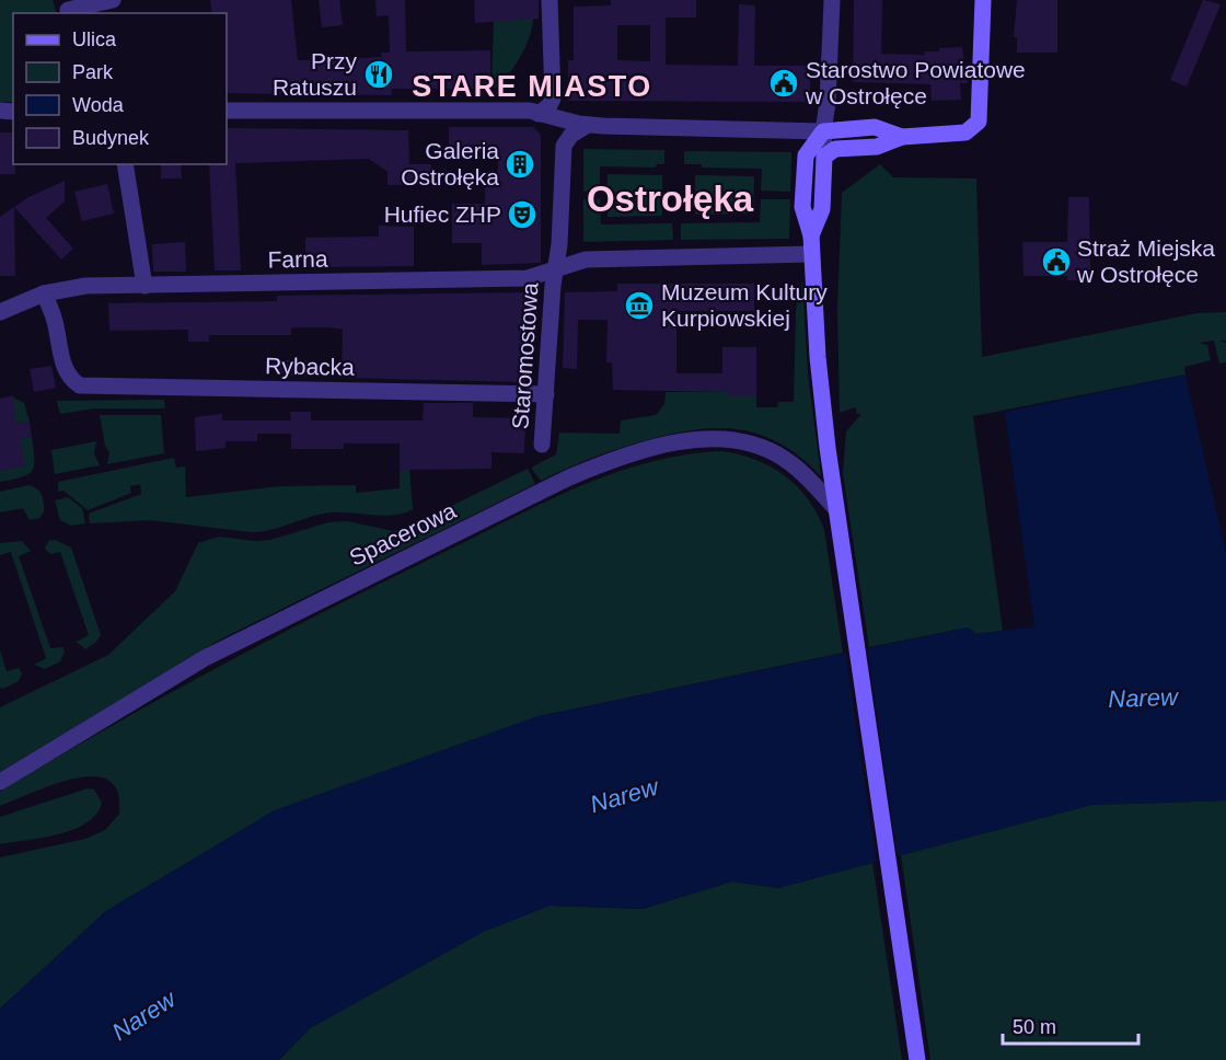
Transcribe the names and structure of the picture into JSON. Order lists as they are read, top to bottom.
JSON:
{
  "streets": {
    "street": [
      "Farna",
      "Staromostowa",
      "Rybacka",
      "Spacerowa"
    ]
  },
  "crossings": [
    ["Farna", "Staromostowa"],
    ["Farna", "Rybacka"],
    ["Staromostowa", "Rybacka"]
  ],
  "districts": ["STARE MIASTO", "Ostrołęka"],
  "water": ["Narew"],
  "places": {
    "restaurant": ["Przy Ratuszu"],
    "public building": ["Starostwo Powiatowe w Ostrołęce", "Straż Miejska w Ostrołęce"],
    "building": ["Galeria Ostrołęka"],
    "theatre": ["Hufiec ZHP"],
    "museum": ["Muzeum Kultury Kurpiowskiej"]
  },
  "legend": [
    "Ulica",
    "Park",
    "Woda",
    "Budynek"
  ],
  "scale_bar": "50 m"
}
